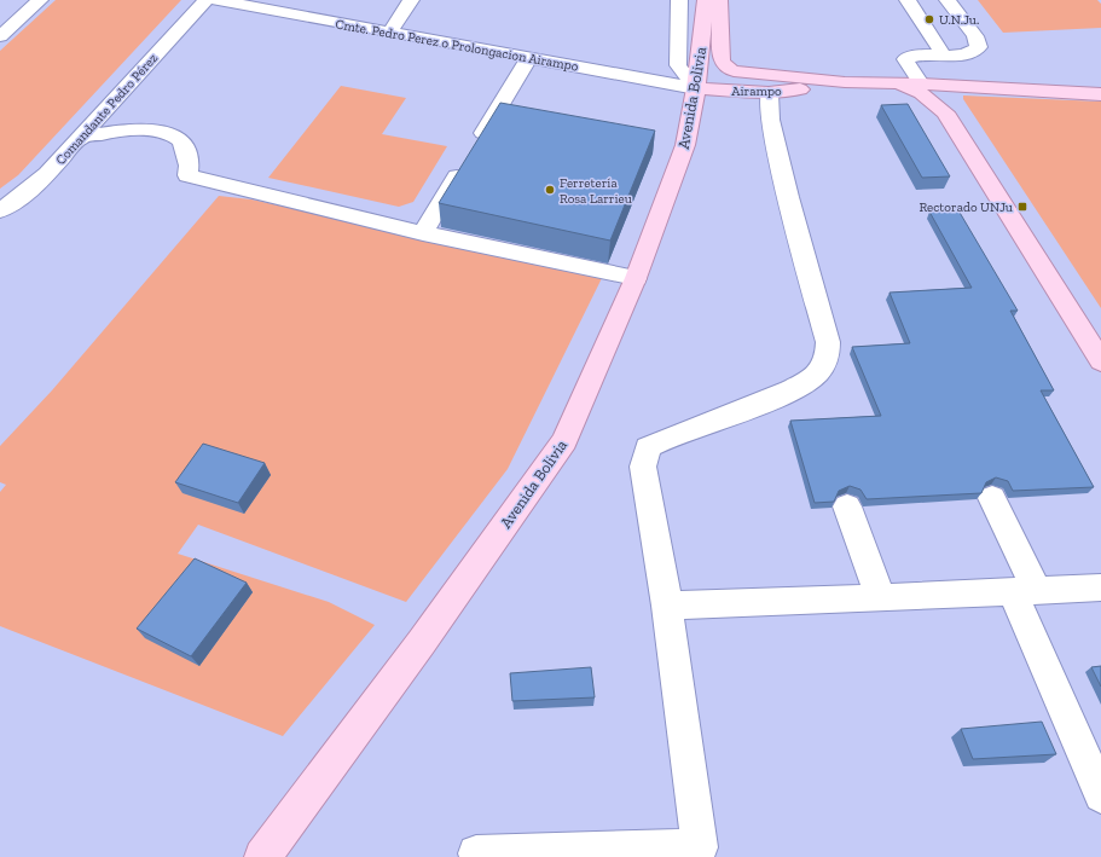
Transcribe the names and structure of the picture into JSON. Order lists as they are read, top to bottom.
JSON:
{
  "streets": {
    "main road": ["Airampo", "Avenida Bolivia"],
    "street": ["Cmte. Pedro Perez o Prolongacion Airampo", "Comandante Pedro Pérez"]
  },
  "crossings": [
    ["Cmte. Pedro Perez o Prolongacion Airampo", "Airampo"],
    ["Cmte. Pedro Perez o Prolongacion Airampo", "Avenida Bolivia"],
    ["Airampo", "Avenida Bolivia"]
  ],
  "places": {
    "other": ["U.N.Ju.", "Ferretería Rosa Larrieu"],
    "transit": ["Rectorado UNJu"]
  }
}
